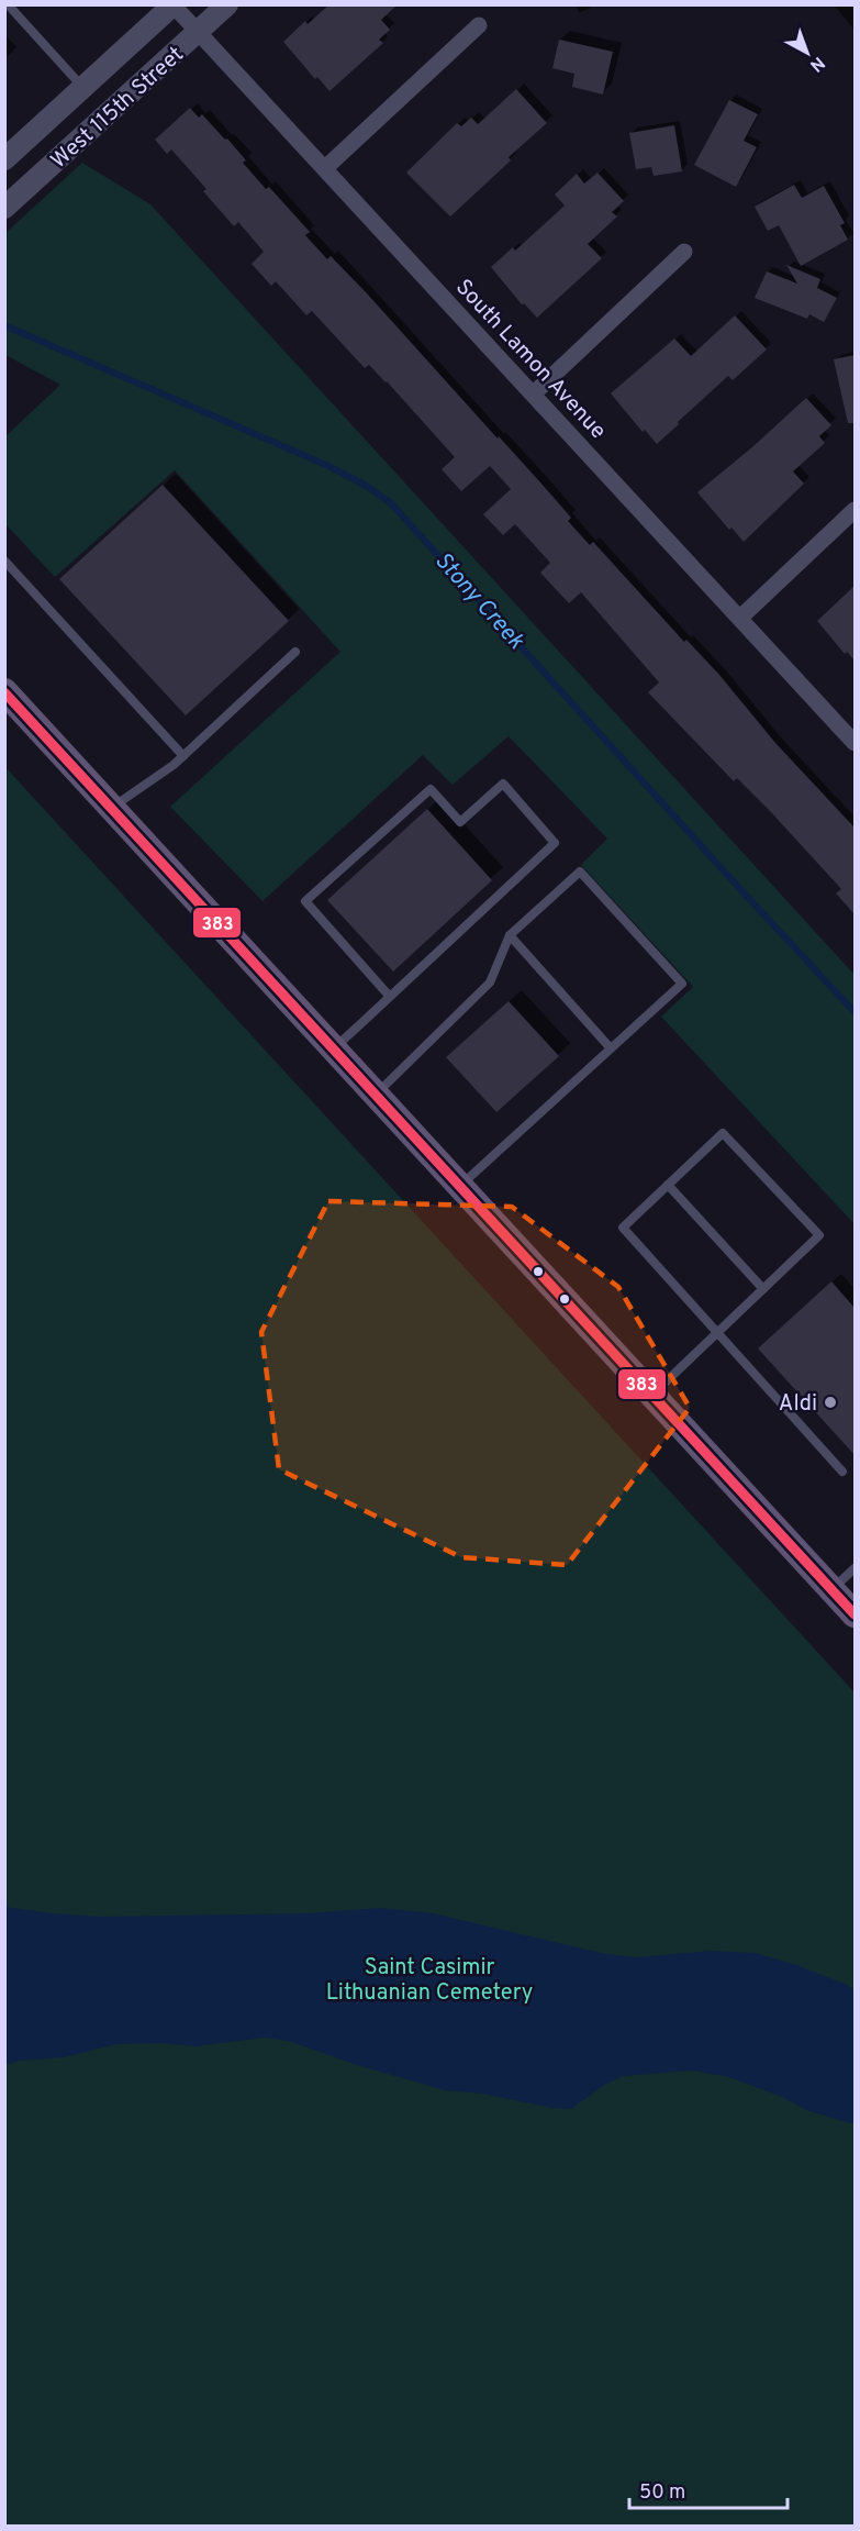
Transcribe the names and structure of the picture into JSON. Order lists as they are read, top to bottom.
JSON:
{
  "streets": {
    "street": ["West 115th Street", "South Lamon Avenue"]
  },
  "crossings": [
    ["West 115th Street", "South Lamon Avenue"]
  ],
  "water": ["Stony Creek"],
  "parks": ["Saint Casimir Lithuanian Cemetery"],
  "places": ["Aldi"],
  "lines": ["transit line 383"],
  "scale_bar": "50 m",
  "north": "bottom right"
}
